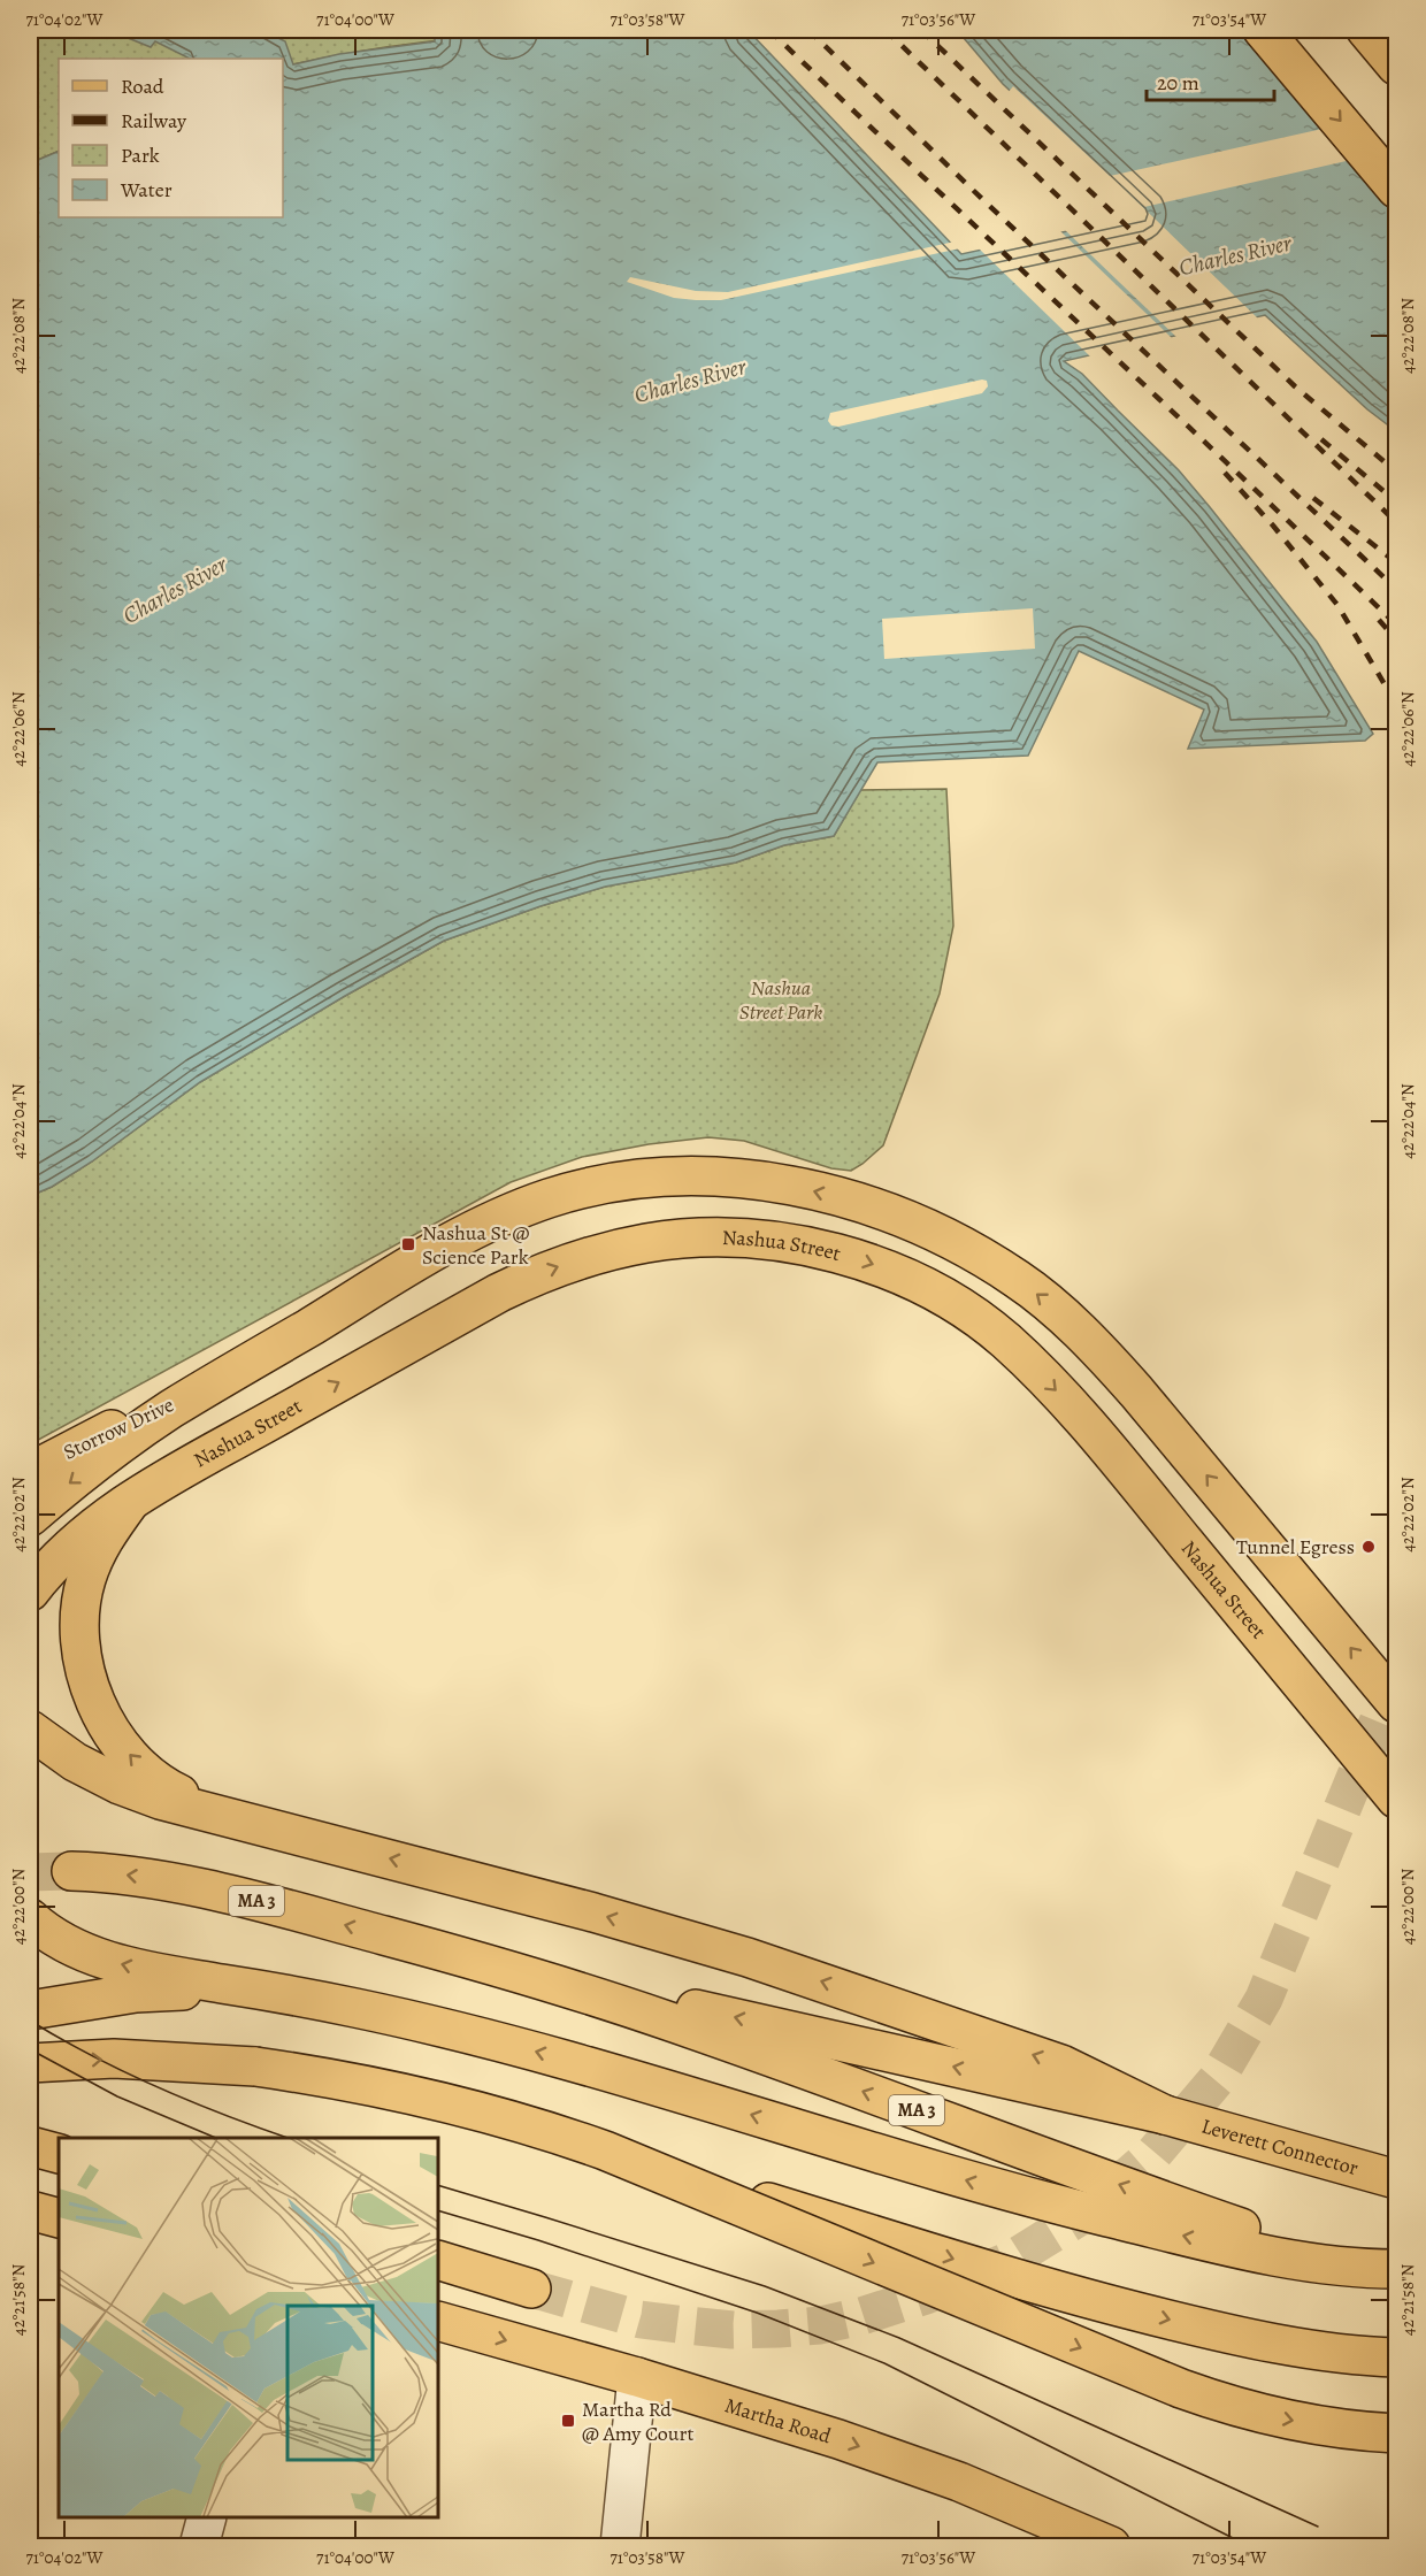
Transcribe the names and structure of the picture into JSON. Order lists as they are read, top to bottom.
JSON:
{
  "streets": {
    "main road": [
      "Nashua Street",
      "Storrow Drive",
      "MA 3",
      "Leverett Connector",
      "Martha Road"
    ]
  },
  "one_way": ["Nashua Street"],
  "water": ["Charles River"],
  "parks": ["Nashua Street Park"],
  "places": {
    "transit": ["Nashua St @ Science Park", "Martha Rd @ Amy Court"],
    "other": ["Tunnel Egress"]
  },
  "legend": [
    "Road",
    "Railway",
    "Park",
    "Water"
  ],
  "scale_bar": "20 m",
  "coordinates": [
    "71°04'02\"W",
    "71°04'00\"W",
    "71°03'58\"W",
    "71°03'56\"W",
    "71°03'54\"W",
    "42°22'08\"N",
    "42°22'06\"N",
    "42°22'04\"N",
    "42°22'02\"N",
    "42°22'00\"N",
    "42°21'58\"N"
  ]
}
